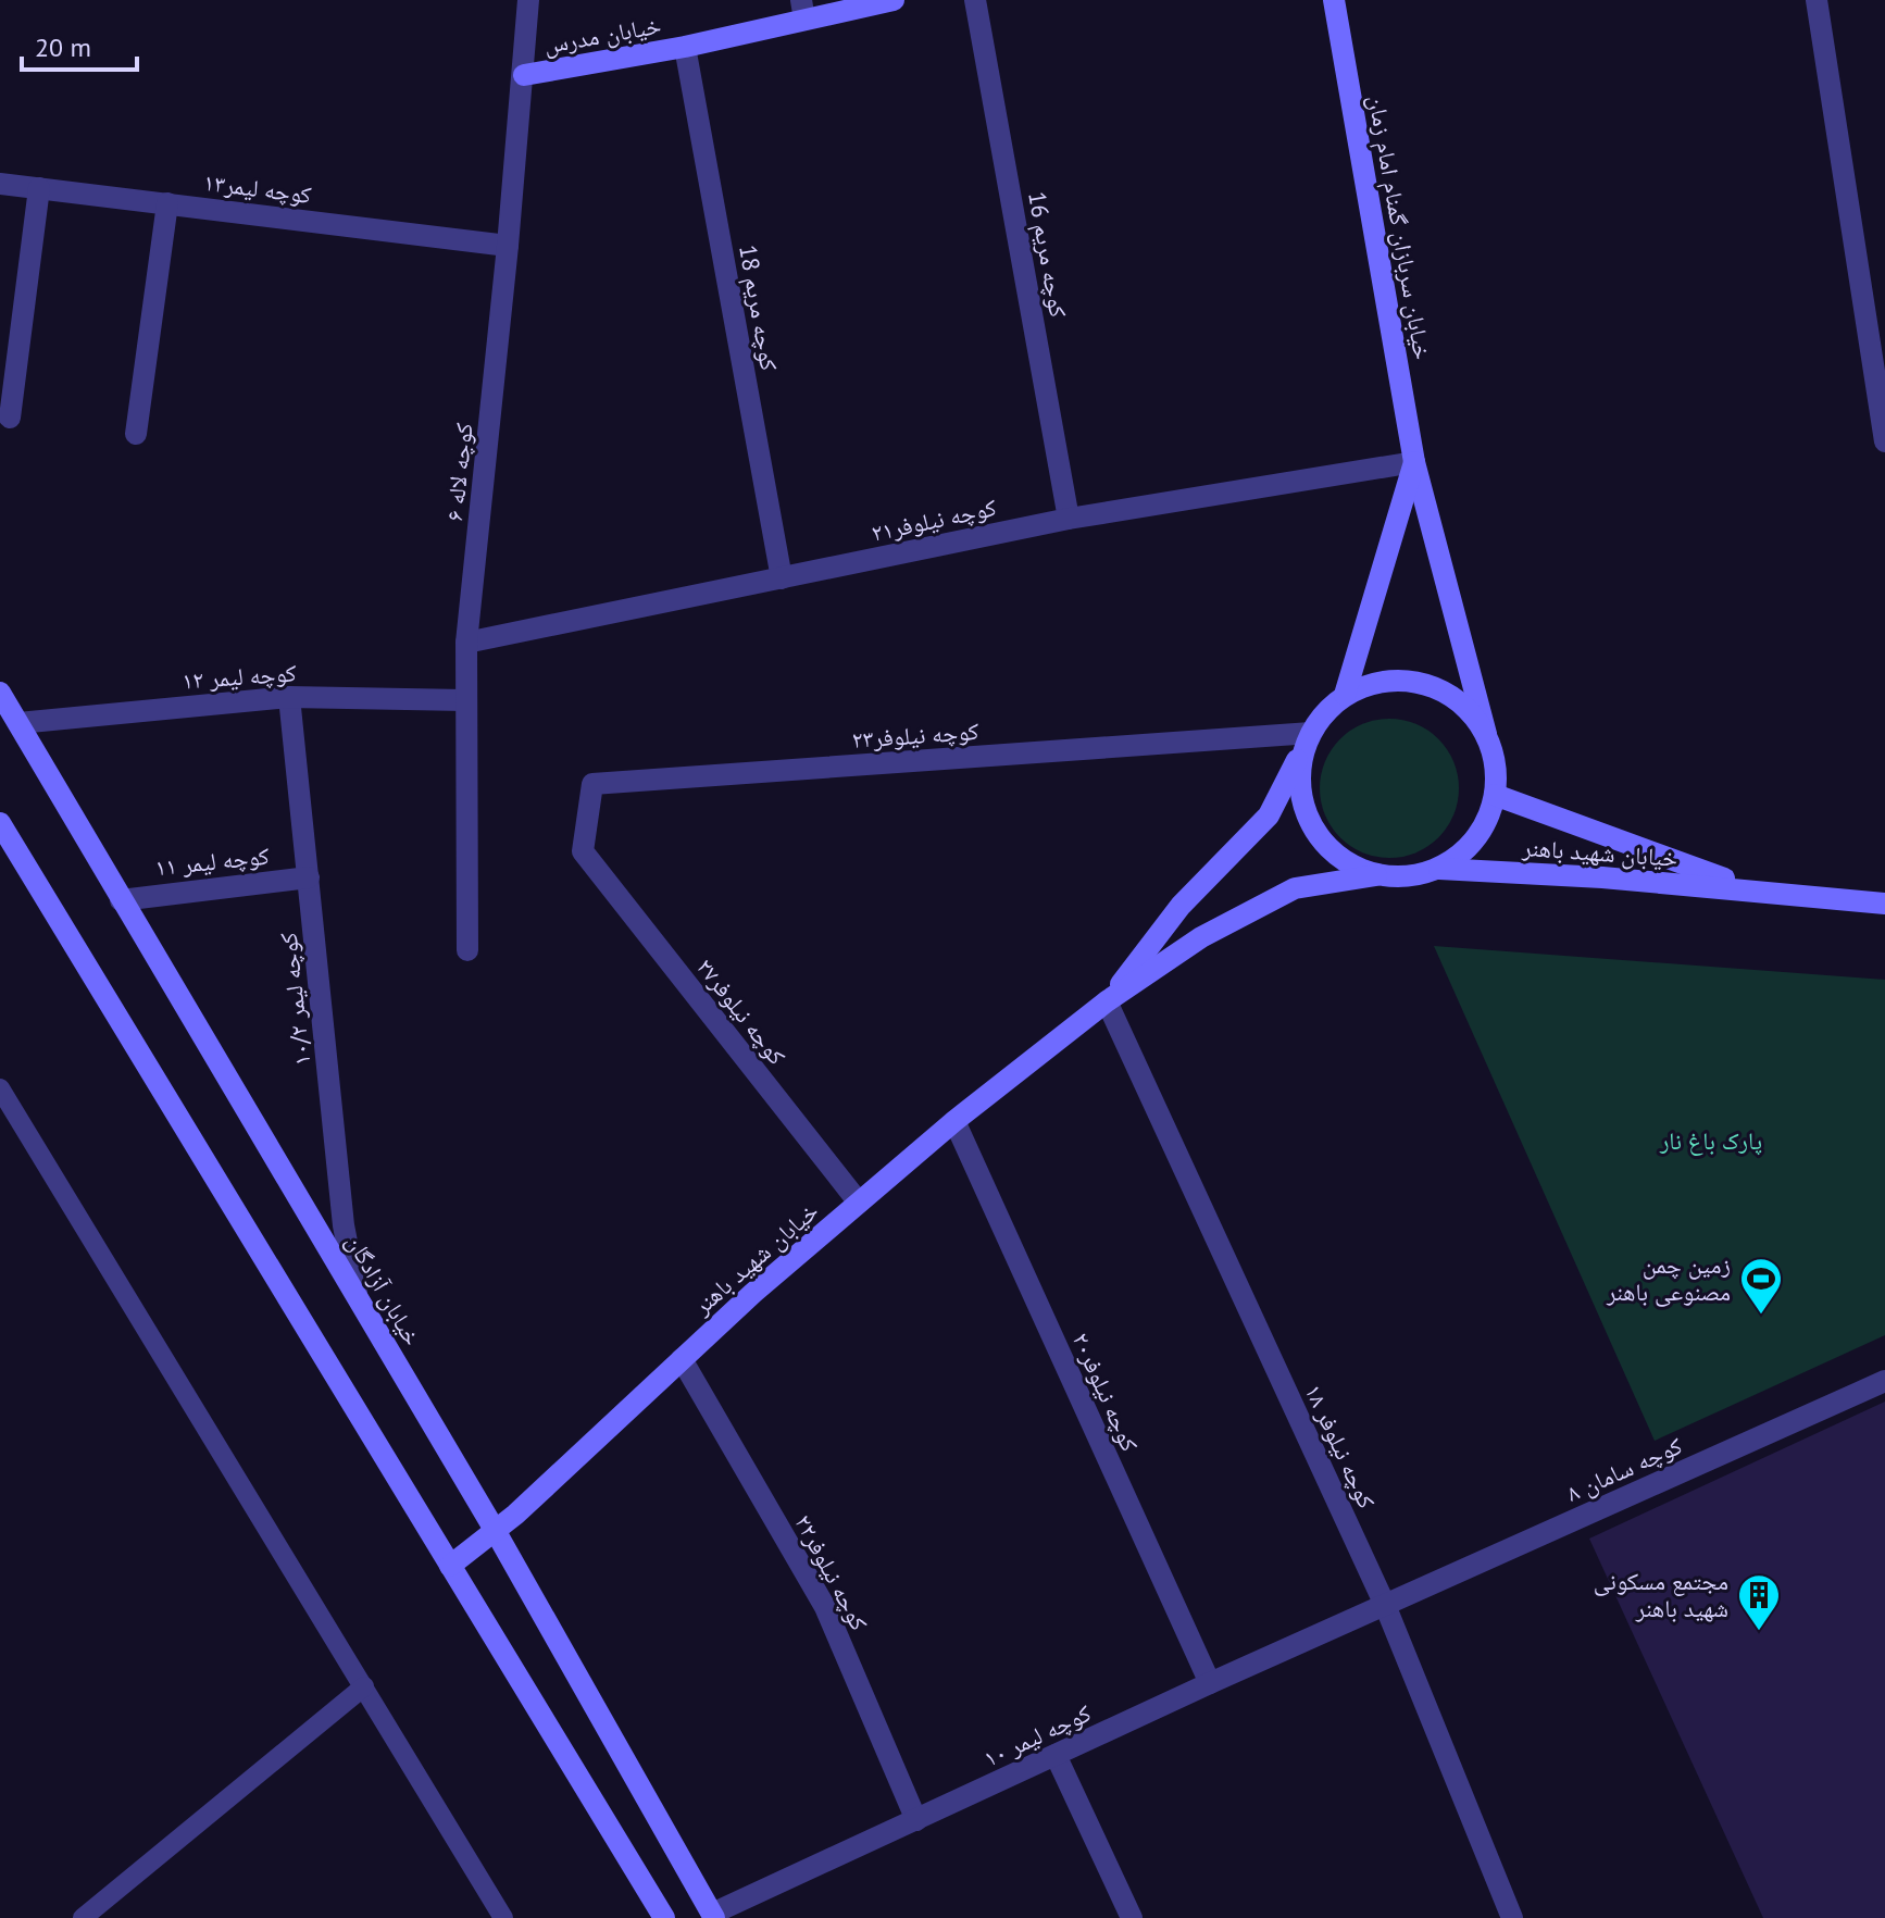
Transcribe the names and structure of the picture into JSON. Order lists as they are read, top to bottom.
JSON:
{
  "streets": {
    "street": [
      "خیابان مدرس",
      "کوچه لیمر۱۳",
      "خیابان سربازان گمنام امام زمان",
      "کوچه مریم 16",
      "کوچه مریم 18",
      "کوچه لاله ۶",
      "کوچه نیلوفر۲۱",
      "کوچه لیمر ۱۲",
      "کوچه نیلوفر۲۳",
      "خیابان شهید باهنر",
      "کوچه لیمر ۱۱",
      "کوچه لیمر ۱۰/۲",
      "کوچه نیلوفر۲۷",
      "خیابان آزادگان",
      "کوچه نیلوفر۲۰",
      "کوچه نیلوفر ۱۸",
      "کوچه سامان ۸",
      "کوچه نیلوفر۲۲",
      "کوچه لیمر ۱۰"
    ]
  },
  "crossings": [
    ["خیابان مدرس", "کوچه مریم 18"],
    ["خیابان مدرس", "کوچه لاله ۶"],
    ["کوچه لیمر۱۳", "کوچه لاله ۶"],
    ["خیابان سربازان گمنام امام زمان", "کوچه نیلوفر۲۱"],
    ["خیابان سربازان گمنام امام زمان", "کوچه نیلوفر۲۳"],
    ["خیابان سربازان گمنام امام زمان", "خیابان شهید باهنر"],
    ["کوچه مریم 16", "کوچه نیلوفر۲۱"],
    ["کوچه مریم 18", "کوچه نیلوفر۲۱"],
    ["کوچه لاله ۶", "کوچه نیلوفر۲۱"],
    ["کوچه لاله ۶", "کوچه لیمر ۱۲"],
    ["کوچه لیمر ۱۲", "کوچه لیمر ۱۰/۲"],
    ["کوچه لیمر ۱۲", "خیابان آزادگان"],
    ["کوچه نیلوفر۲۳", "خیابان شهید باهنر"],
    ["کوچه نیلوفر۲۳", "کوچه نیلوفر۲۷"],
    ["خیابان شهید باهنر", "کوچه نیلوفر۲۷"],
    ["خیابان شهید باهنر", "خیابان آزادگان"],
    ["خیابان شهید باهنر", "کوچه نیلوفر۲۰"],
    ["خیابان شهید باهنر", "کوچه نیلوفر ۱۸"],
    ["خیابان شهید باهنر", "کوچه نیلوفر۲۲"],
    ["کوچه لیمر ۱۱", "کوچه لیمر ۱۰/۲"],
    ["کوچه لیمر ۱۱", "خیابان آزادگان"],
    ["کوچه لیمر ۱۰/۲", "خیابان آزادگان"],
    ["خیابان آزادگان", "کوچه لیمر ۱۰"],
    ["کوچه نیلوفر۲۰", "کوچه لیمر ۱۰"],
    ["کوچه نیلوفر ۱۸", "کوچه سامان ۸"],
    ["کوچه نیلوفر ۱۸", "کوچه لیمر ۱۰"],
    ["کوچه سامان ۸", "کوچه لیمر ۱۰"],
    ["کوچه نیلوفر۲۲", "کوچه لیمر ۱۰"]
  ],
  "parks": ["پارک باغ نار"],
  "places": {
    "sports": ["زمین چمن مصنوعی باهنر"],
    "building": ["مجتمع مسکونی شهید باهنر"]
  },
  "scale_bar": "20 m"
}
